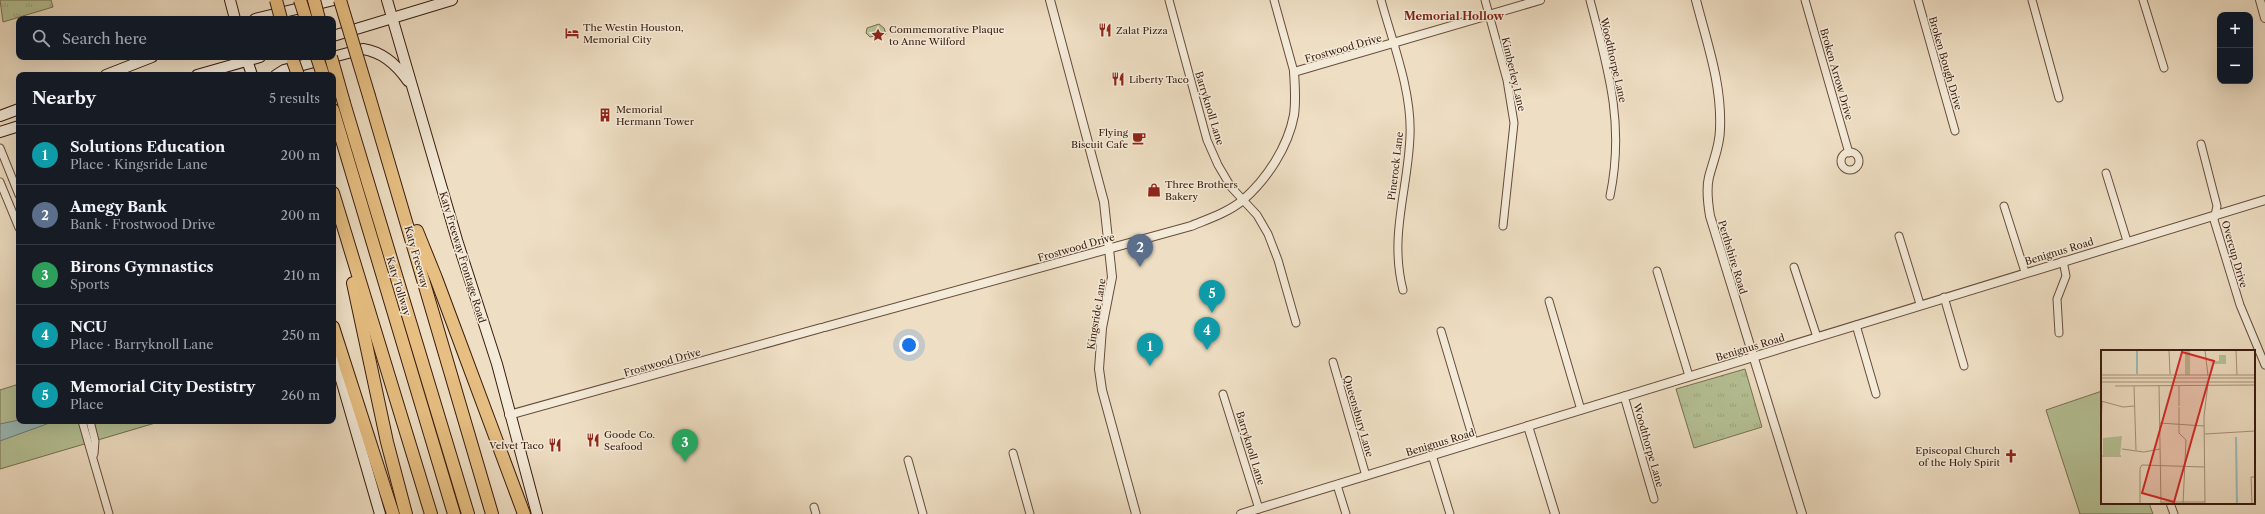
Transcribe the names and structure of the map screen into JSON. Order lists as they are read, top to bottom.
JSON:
{
  "streets": {
    "highway": ["Katy Freeway", "Katy Tollway"],
    "main road": ["Katy Freeway Frontage Road"],
    "street": [
      "Frostwood Drive",
      "Woodthorpe Lane",
      "Broken Bough Drive",
      "Kimberley Lane",
      "Broken Arrow Drive",
      "Barryknoll Lane",
      "Pinerock Lane",
      "Benignus Road",
      "Overcup Drive",
      "Perthshire Road",
      "Kingsride Lane",
      "Queensbury Lane"
    ]
  },
  "crossings": [
    ["Frostwood Drive", "Kimberley Lane"],
    ["Frostwood Drive", "Barryknoll Lane"],
    ["Frostwood Drive", "Pinerock Lane"],
    ["Frostwood Drive", "Katy Freeway Frontage Road"],
    ["Frostwood Drive", "Kingsride Lane"],
    ["Woodthorpe Lane", "Benignus Road"],
    ["Barryknoll Lane", "Benignus Road"],
    ["Benignus Road", "Overcup Drive"],
    ["Benignus Road", "Perthshire Road"],
    ["Benignus Road", "Queensbury Lane"]
  ],
  "districts": ["Memorial Hollow"],
  "places": {
    "restaurant": [
      "Zalat Pizza",
      "Liberty Taco",
      "Goode Co. Seafood",
      "Velvet Taco"
    ],
    "hotel": ["The Westin Houston, Memorial City"],
    "place": ["Commemorative Plaque to Anne Wilford"],
    "building": ["Memorial Hermann Tower"],
    "cafe": ["Flying Biscuit Cafe"],
    "shop": ["Three Brothers Bakery"],
    "church": ["Episcopal Church of the Holy Spirit"]
  },
  "page": {
    "map_buttons": ["+", "−"],
    "search": "Search here",
    "heading": ["Nearby", "5 results"],
    "list": [
      {
        "mark": "1",
        "name": "Solutions Education",
        "note": "Place · Kingsride Lane",
        "value": "200 m"
      },
      {
        "mark": "2",
        "name": "Amegy Bank",
        "note": "Bank · Frostwood Drive",
        "value": "200 m"
      },
      {
        "mark": "3",
        "name": "Birons Gymnastics",
        "note": "Sports",
        "value": "210 m"
      },
      {
        "mark": "4",
        "name": "NCU",
        "note": "Place · Barryknoll Lane",
        "value": "250 m"
      },
      {
        "mark": "5",
        "name": "Memorial City Destistry",
        "note": "Place",
        "value": "260 m"
      }
    ],
    "pins": [
      "2",
      "5",
      "4",
      "1",
      "3"
    ]
  }
}
